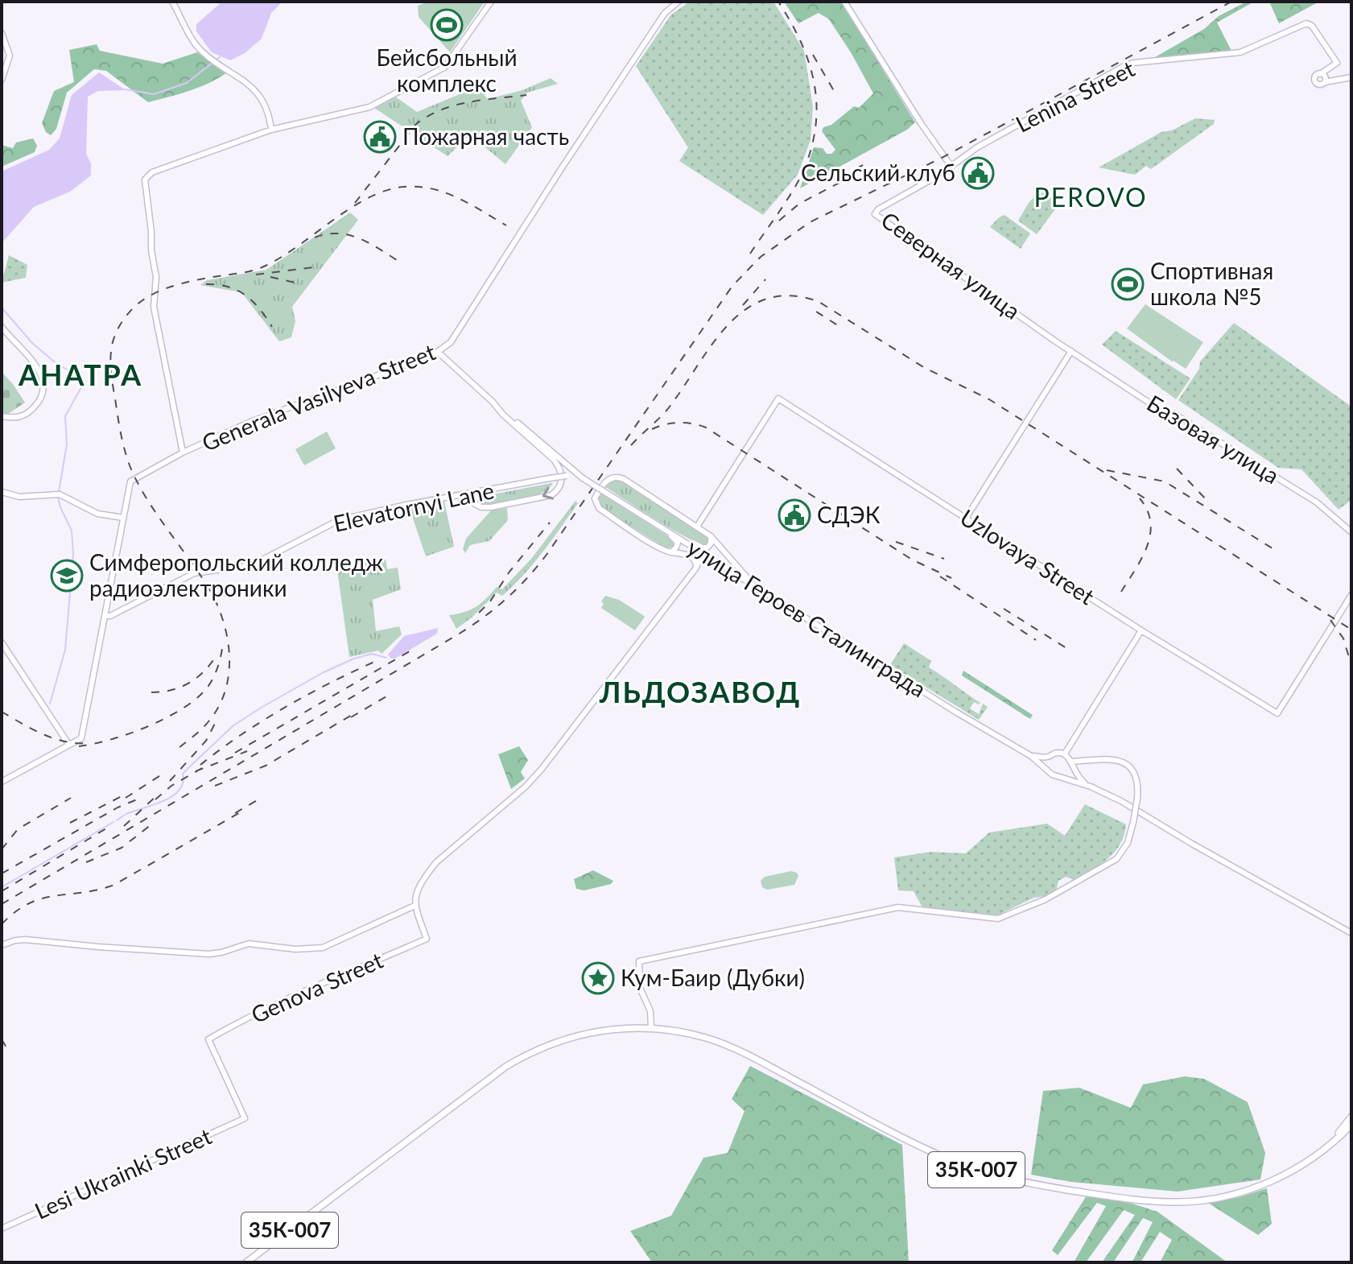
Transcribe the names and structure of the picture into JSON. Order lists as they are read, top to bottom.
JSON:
{
  "streets": {
    "main road": ["35К-007"],
    "street": [
      "Lenina Street",
      "Северная улица",
      "Generala Vasilyeva Street",
      "Базовая улица",
      "Elevatornyi Lane",
      "Uzlovaya Street",
      "улица Героев Сталинграда",
      "Genova Street",
      "Lesi Ukrainki Street"
    ]
  },
  "crossings": [
    ["Lenina Street", "Северная улица"],
    ["Северная улица", "Базовая улица"],
    ["Elevatornyi Lane", "улица Героев Сталинграда"],
    ["Genova Street", "Lesi Ukrainki Street"]
  ],
  "districts": ["PEROVO", "АНАТРА", "ЛЬДОЗАВОД"],
  "places": {
    "sports": ["Бейсбольный комплекс", "Спортивная школа №5"],
    "public building": ["Пожарная часть", "Сельский клуб", "СДЭК"],
    "school or university": ["Симферопольский колледж радиоэлектроники"],
    "place": ["Кум-Баир (Дубки)"]
  }
}
